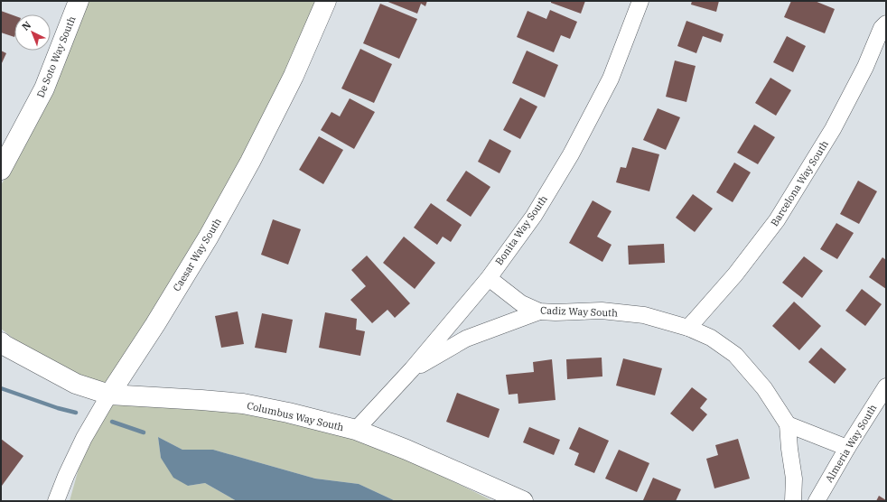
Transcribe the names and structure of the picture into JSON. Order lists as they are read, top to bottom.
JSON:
{
  "streets": {
    "street": [
      "De Soto Way South",
      "Barcelona Way South",
      "Bonita Way South",
      "Caesar Way South",
      "Cadiz Way South",
      "Columbus Way South",
      "Almeria Way South"
    ]
  },
  "crossings": [
    ["Barcelona Way South", "Cadiz Way South"],
    ["Bonita Way South", "Cadiz Way South"],
    ["Bonita Way South", "Columbus Way South"],
    ["Caesar Way South", "Columbus Way South"]
  ],
  "north": "top left"
}
